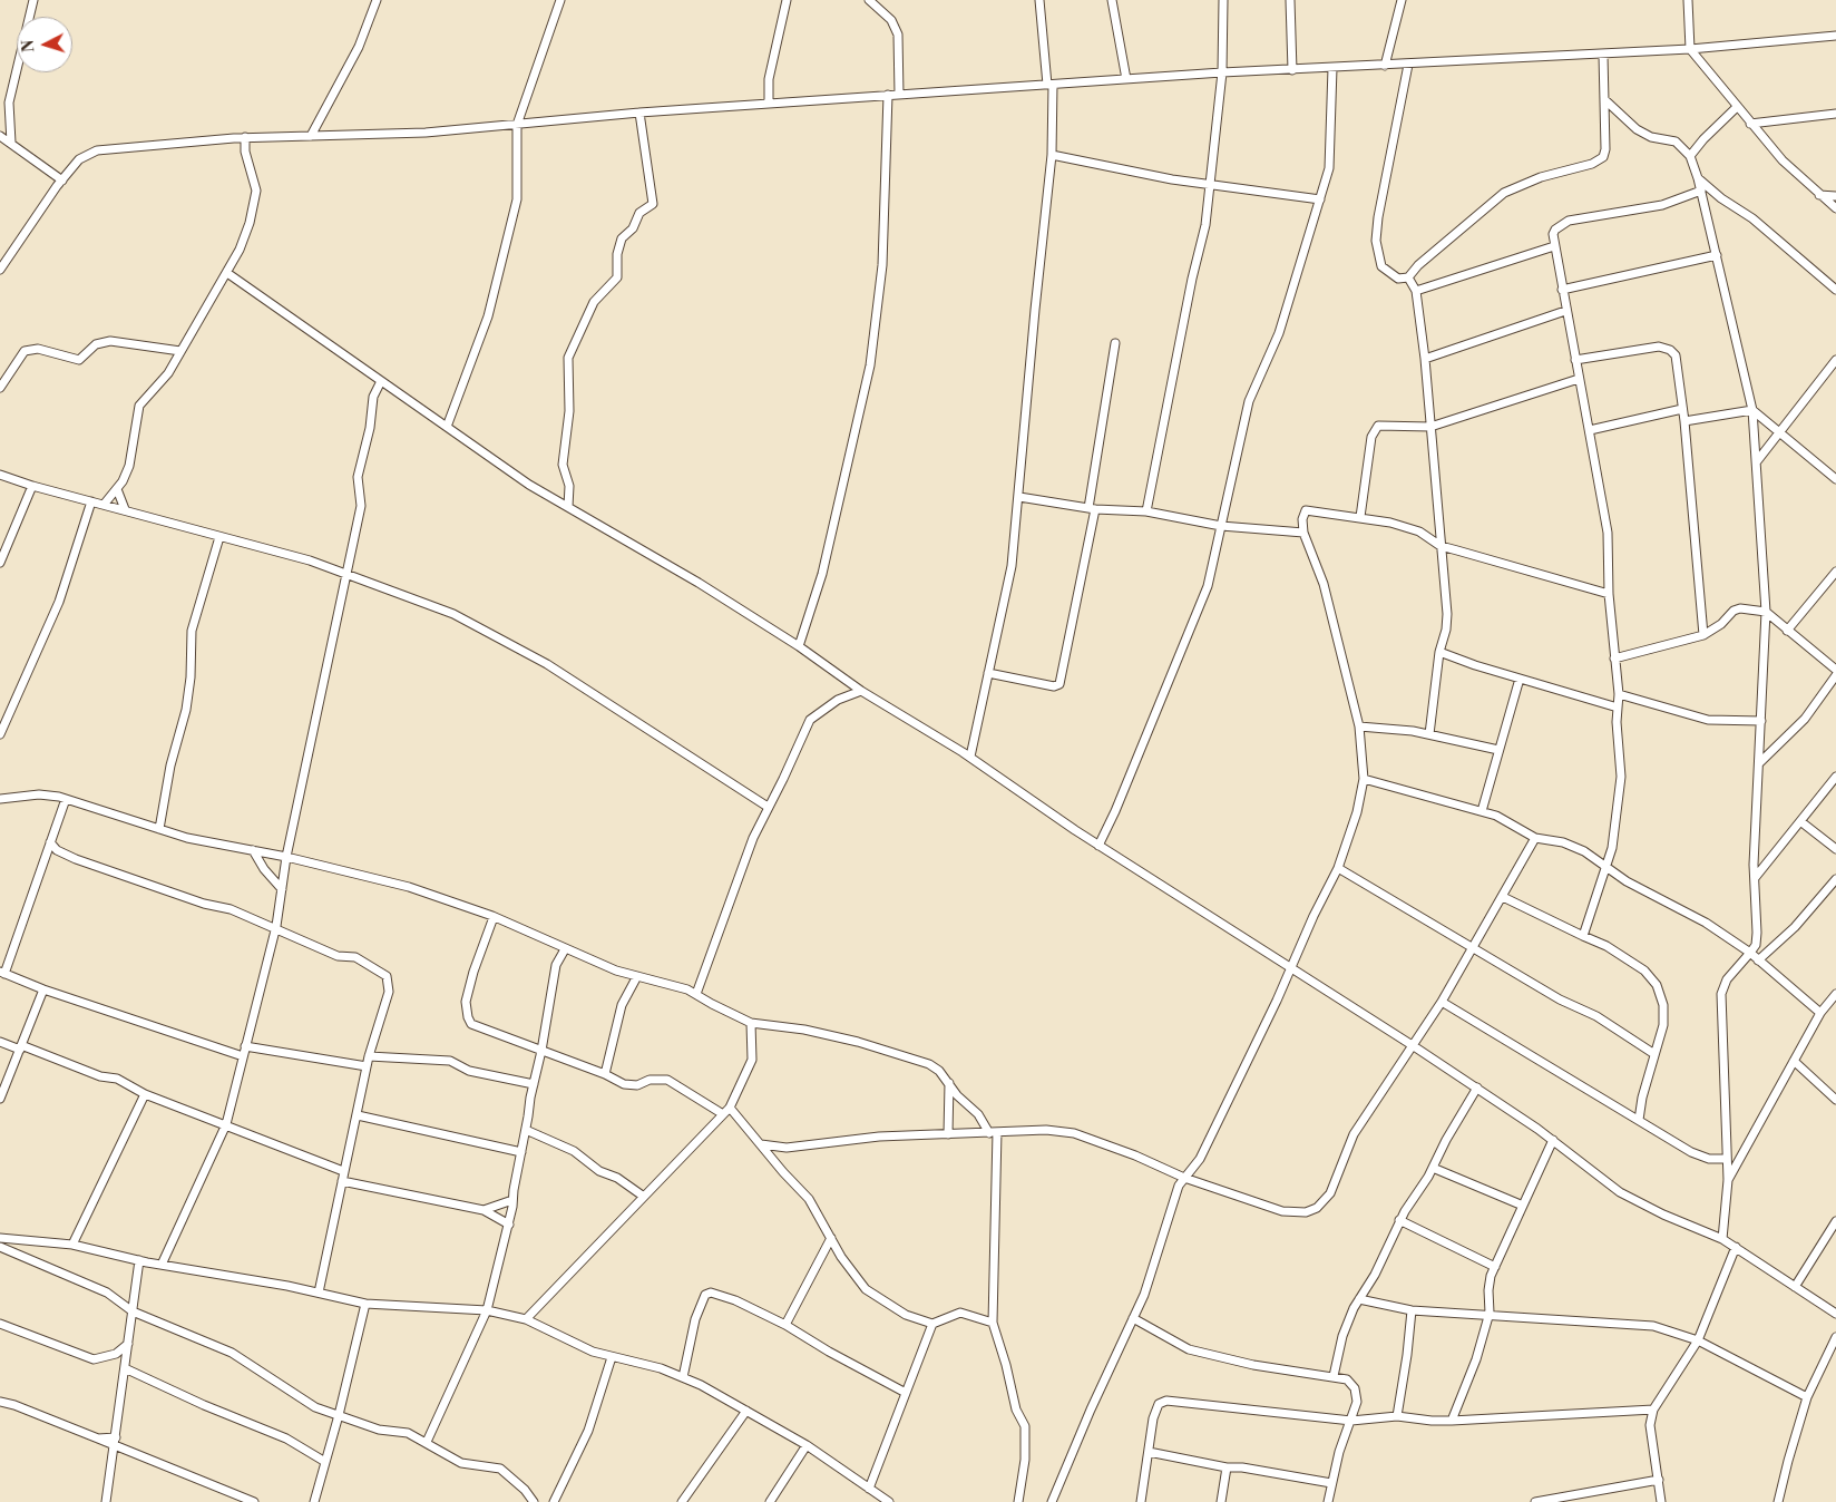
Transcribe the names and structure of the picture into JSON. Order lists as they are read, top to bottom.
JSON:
{
  "north": "left"
}
